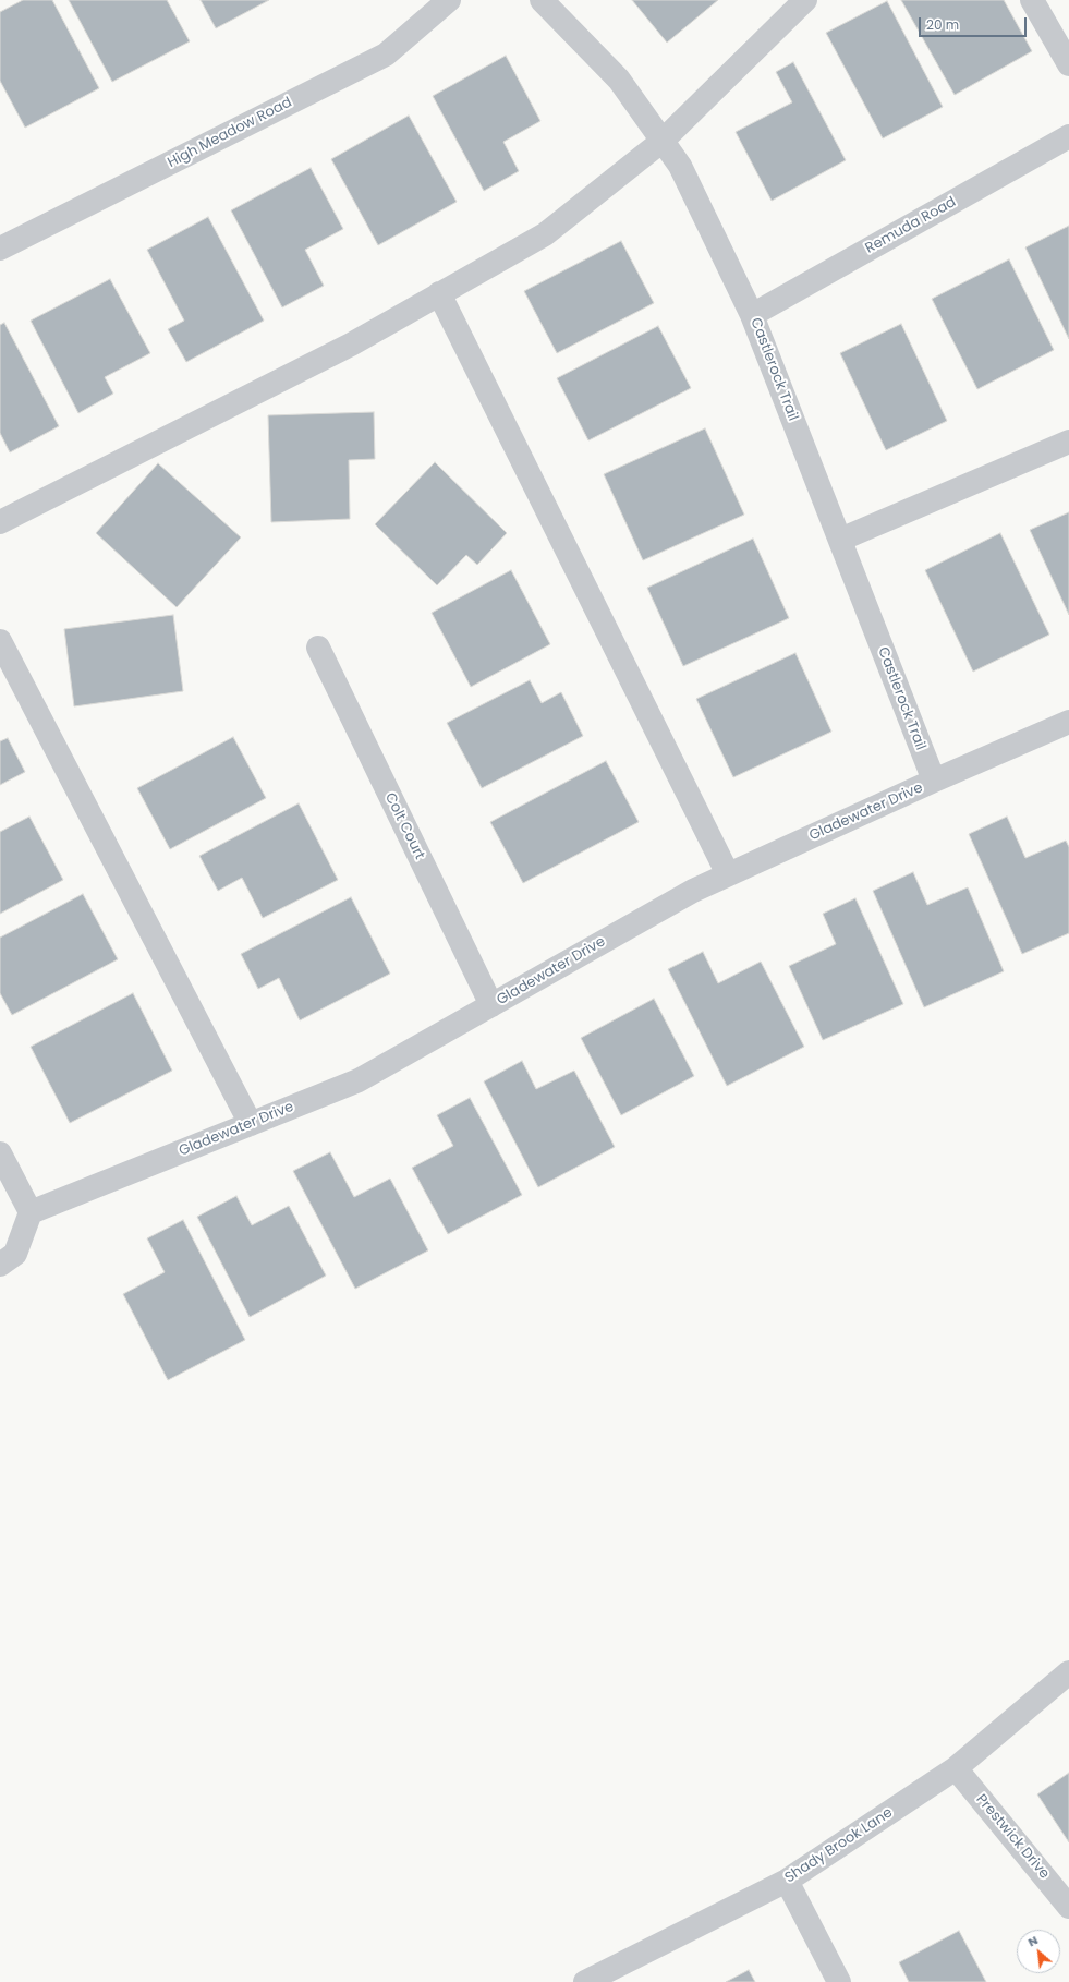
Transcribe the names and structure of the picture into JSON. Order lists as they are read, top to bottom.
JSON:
{
  "streets": {
    "street": [
      "High Meadow Road",
      "Remuda Road",
      "Castlerock Trail",
      "Gladewater Drive",
      "Colt Court",
      "Prestwick Drive",
      "Shady Brook Lane"
    ]
  },
  "crossings": [
    ["Remuda Road", "Castlerock Trail"],
    ["Castlerock Trail", "Gladewater Drive"],
    ["Gladewater Drive", "Colt Court"],
    ["Prestwick Drive", "Shady Brook Lane"]
  ],
  "scale_bar": "20 m",
  "north": "top left"
}
